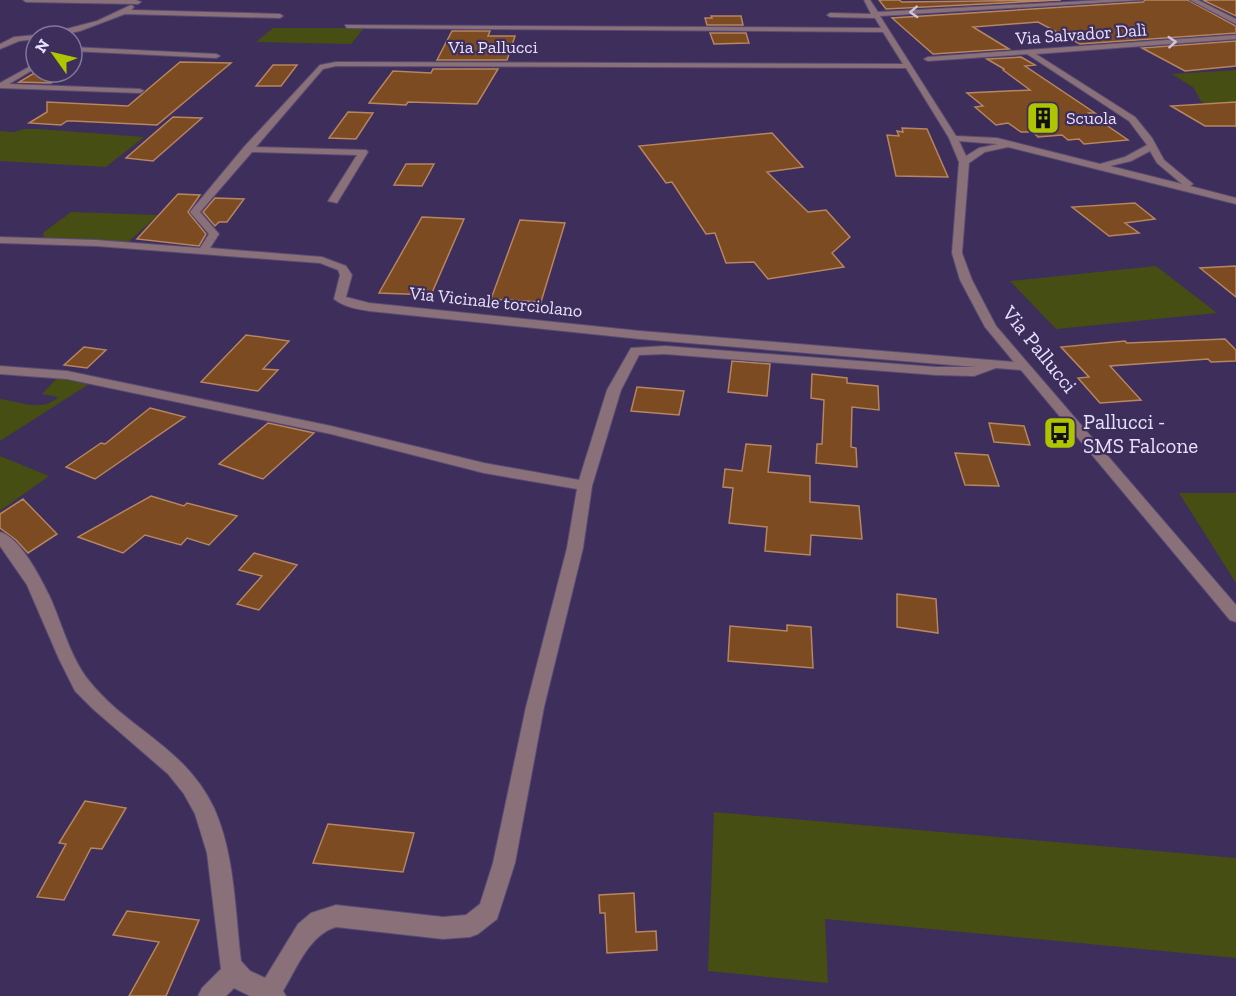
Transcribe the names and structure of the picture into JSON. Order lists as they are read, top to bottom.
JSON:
{
  "streets": {
    "street": ["Via Salvador Dalì", "Via Pallucci", "Via Vicinale torciolano"]
  },
  "crossings": [
    ["Via Pallucci", "Via Vicinale torciolano"]
  ],
  "places": {
    "building": ["Scuola"],
    "bus stop": ["Pallucci - SMS Falcone"]
  },
  "north": "top left"
}
